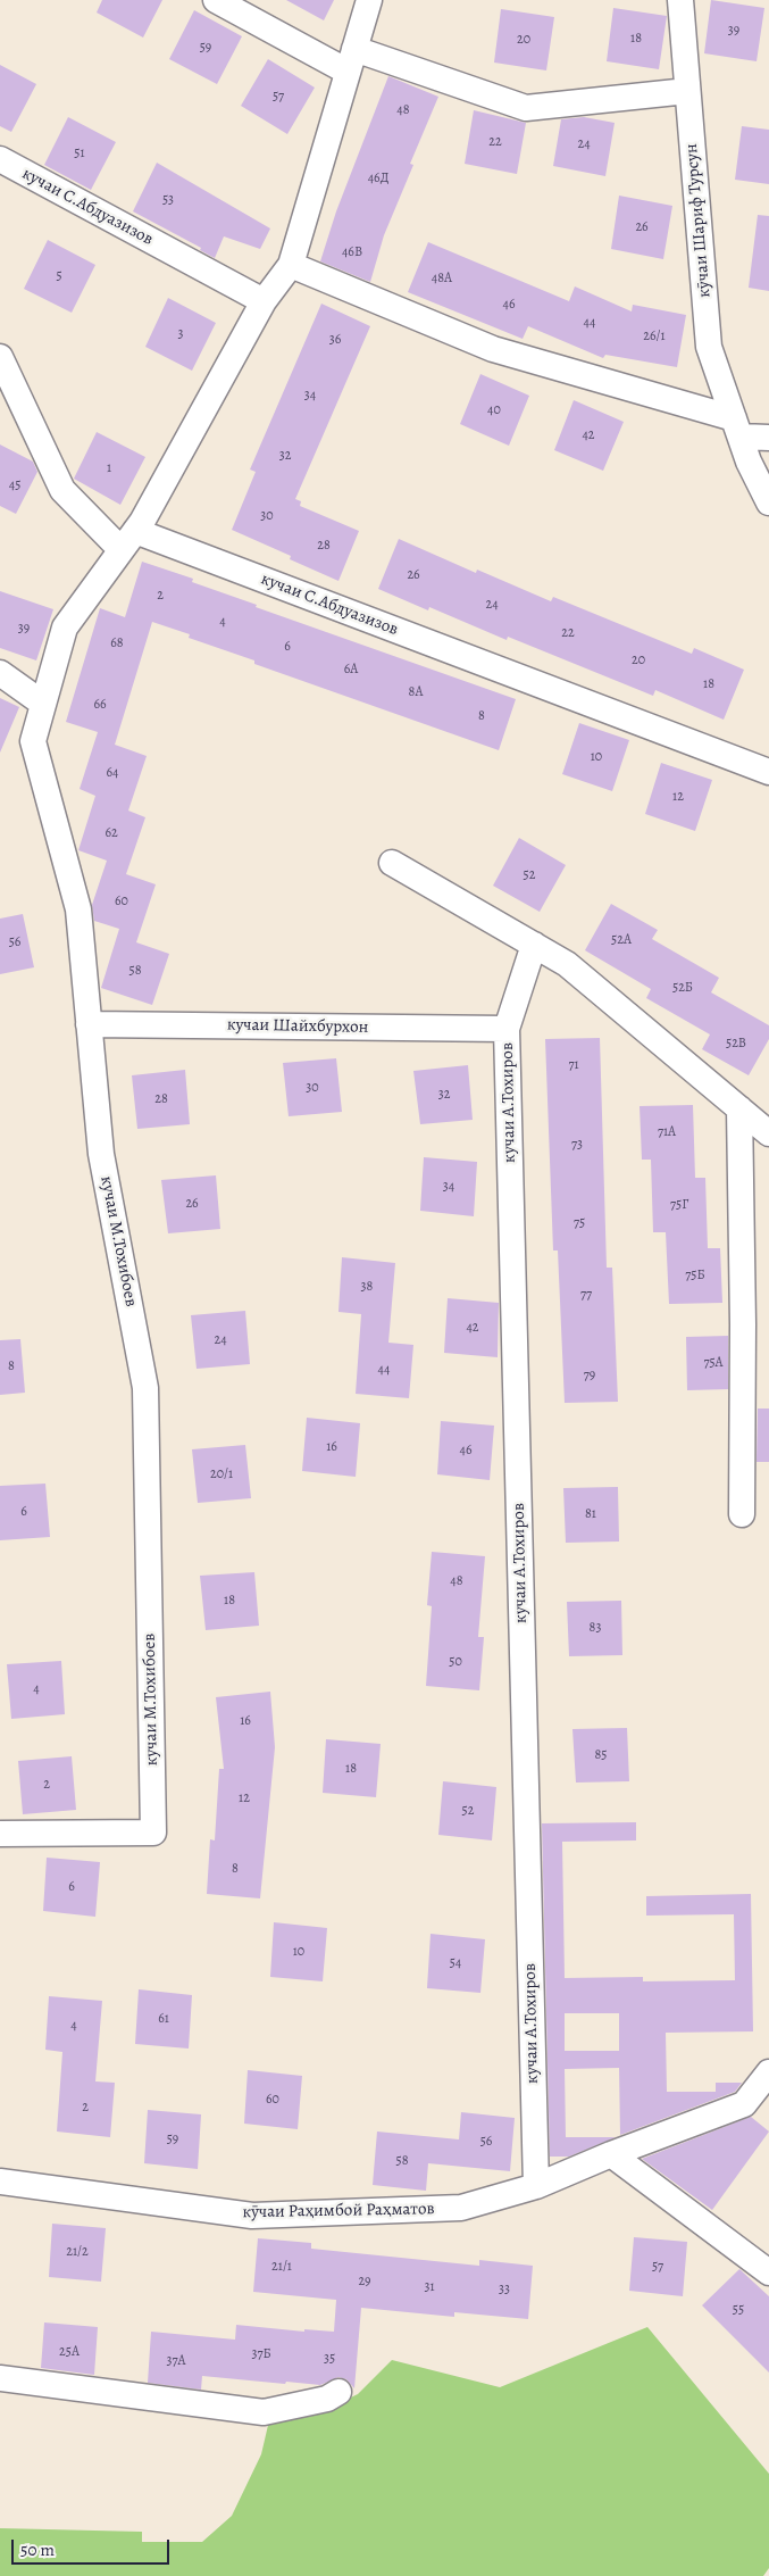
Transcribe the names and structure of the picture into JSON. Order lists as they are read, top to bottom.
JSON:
{
  "streets": {
    "street": [
      "кучаи С.Абдуазизов",
      "кӯчаи Шариф Турсун",
      "кучаи Шайхбурхон",
      "кучаи А.Тохиров",
      "кучаи М.Тохибоев",
      "кӯчаи Раҳимбой Раҳматов"
    ]
  },
  "crossings": [
    ["кучаи С.Абдуазизов", "кучаи М.Тохибоев"],
    ["кучаи Шайхбурхон", "кучаи А.Тохиров"],
    ["кучаи Шайхбурхон", "кучаи М.Тохибоев"],
    ["кучаи А.Тохиров", "кӯчаи Раҳимбой Раҳматов"]
  ],
  "house_numbers": [
    "39",
    "18",
    "20",
    "59",
    "57",
    "48",
    "22",
    "24",
    "51",
    "46Д",
    "53",
    "26",
    "46В",
    "5",
    "48А",
    "46",
    "44",
    "3",
    "26/1",
    "36",
    "34",
    "40",
    "42",
    "32",
    "1",
    "45",
    "30",
    "28",
    "26",
    "2",
    "24",
    "4",
    "39",
    "22",
    "68",
    "6",
    "20",
    "6А",
    "18",
    "8А",
    "66",
    "8",
    "10",
    "64",
    "12",
    "62",
    "52",
    "60",
    "52А",
    "56",
    "58",
    "52Б",
    "52В",
    "71",
    "30",
    "32",
    "28",
    "71А",
    "73",
    "34",
    "26",
    "75Г",
    "75",
    "75Б",
    "38",
    "77",
    "42",
    "24",
    "75А",
    "8",
    "44",
    "79",
    "16",
    "46",
    "20/1",
    "6",
    "81",
    "48",
    "18",
    "83",
    "50",
    "4",
    "16",
    "85",
    "18",
    "2",
    "12",
    "52",
    "8",
    "6",
    "10",
    "54",
    "61",
    "4",
    "60",
    "2",
    "59",
    "56",
    "58",
    "21/2",
    "21/1",
    "57",
    "29",
    "31",
    "33",
    "55",
    "25А",
    "37Б",
    "35",
    "37А"
  ],
  "scale_bar": "50 m"
}
